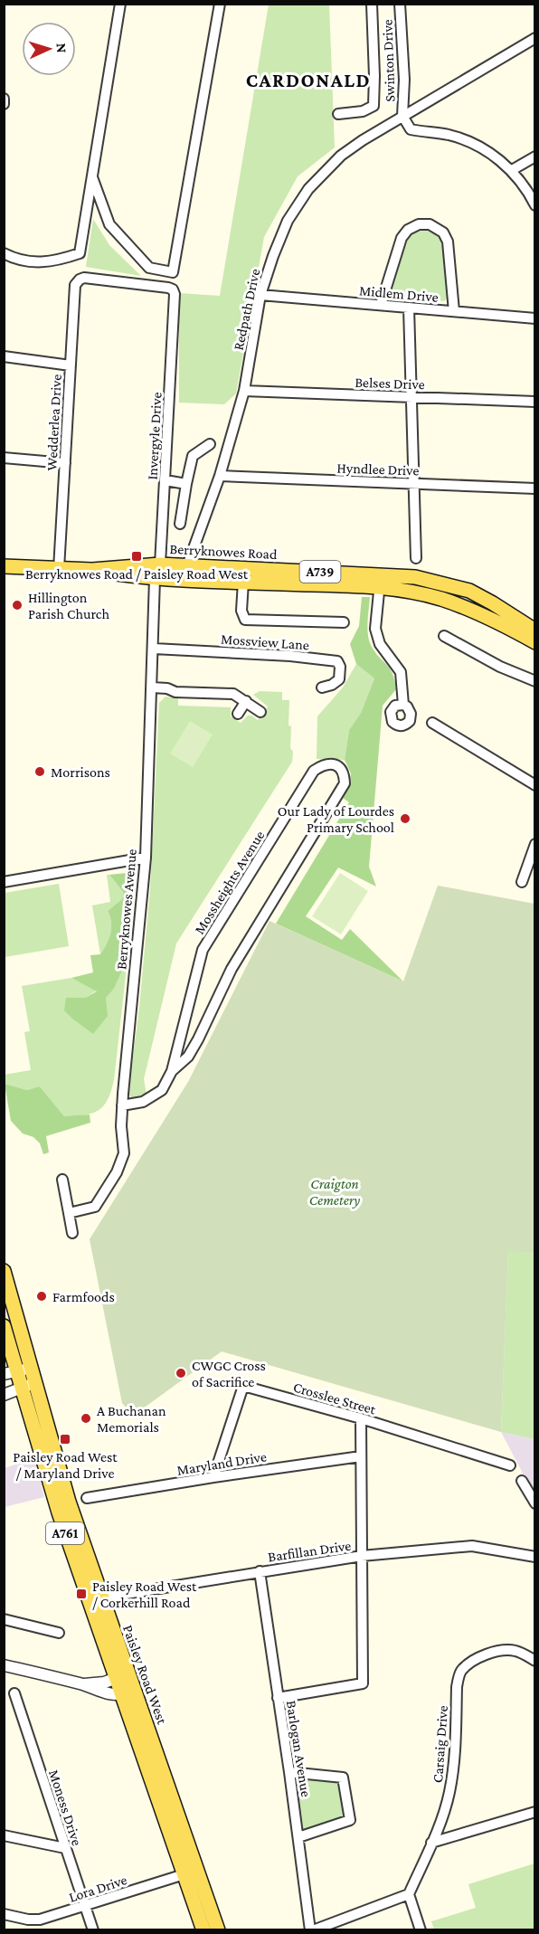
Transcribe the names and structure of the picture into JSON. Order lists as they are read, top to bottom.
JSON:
{
  "streets": {
    "main road": [
      "Berryknowes Road",
      "A739",
      "A761",
      "Paisley Road West"
    ],
    "street": [
      "Swinton Drive",
      "Midlem Drive",
      "Redpath Drive",
      "Belses Drive",
      "Wedderlea Drive",
      "Invergyle Drive",
      "Hyndlee Drive",
      "Mossview Lane",
      "Mossheights Avenue",
      "Berryknowes Avenue",
      "Crosslee Street",
      "Maryland Drive",
      "Barfillan Drive",
      "Carsaig Drive",
      "Barlogan Avenue",
      "Moness Drive",
      "Lora Drive"
    ]
  },
  "crossings": [
    ["Swinton Drive", "Redpath Drive"],
    ["Midlem Drive", "Redpath Drive"],
    ["Redpath Drive", "Belses Drive"],
    ["Redpath Drive", "Hyndlee Drive"],
    ["Redpath Drive", "Berryknowes Road"],
    ["Wedderlea Drive", "Invergyle Drive"],
    ["Wedderlea Drive", "Berryknowes Road"],
    ["Invergyle Drive", "Berryknowes Road"],
    ["Invergyle Drive", "Berryknowes Avenue"],
    ["Berryknowes Road", "Berryknowes Avenue"],
    ["Mossview Lane", "Berryknowes Avenue"],
    ["Mossheights Avenue", "Berryknowes Avenue"],
    ["Crosslee Street", "Maryland Drive"],
    ["Barfillan Drive", "Paisley Road West"],
    ["Barfillan Drive", "Barlogan Avenue"],
    ["Paisley Road West", "Lora Drive"],
    ["Moness Drive", "Lora Drive"]
  ],
  "districts": ["CARDONALD"],
  "parks": ["Craigton Cemetery"],
  "places": {
    "transit": ["Berryknowes Road / Paisley Road West", "Paisley Road West / Maryland Drive", "Paisley Road West / Corkerhill Road"],
    "other": [
      "Hillington Parish Church",
      "Morrisons",
      "Our Lady of Lourdes Primary School",
      "Farmfoods",
      "CWGC Cross of Sacrifice",
      "A Buchanan Memorials"
    ]
  },
  "north": "right"
}
